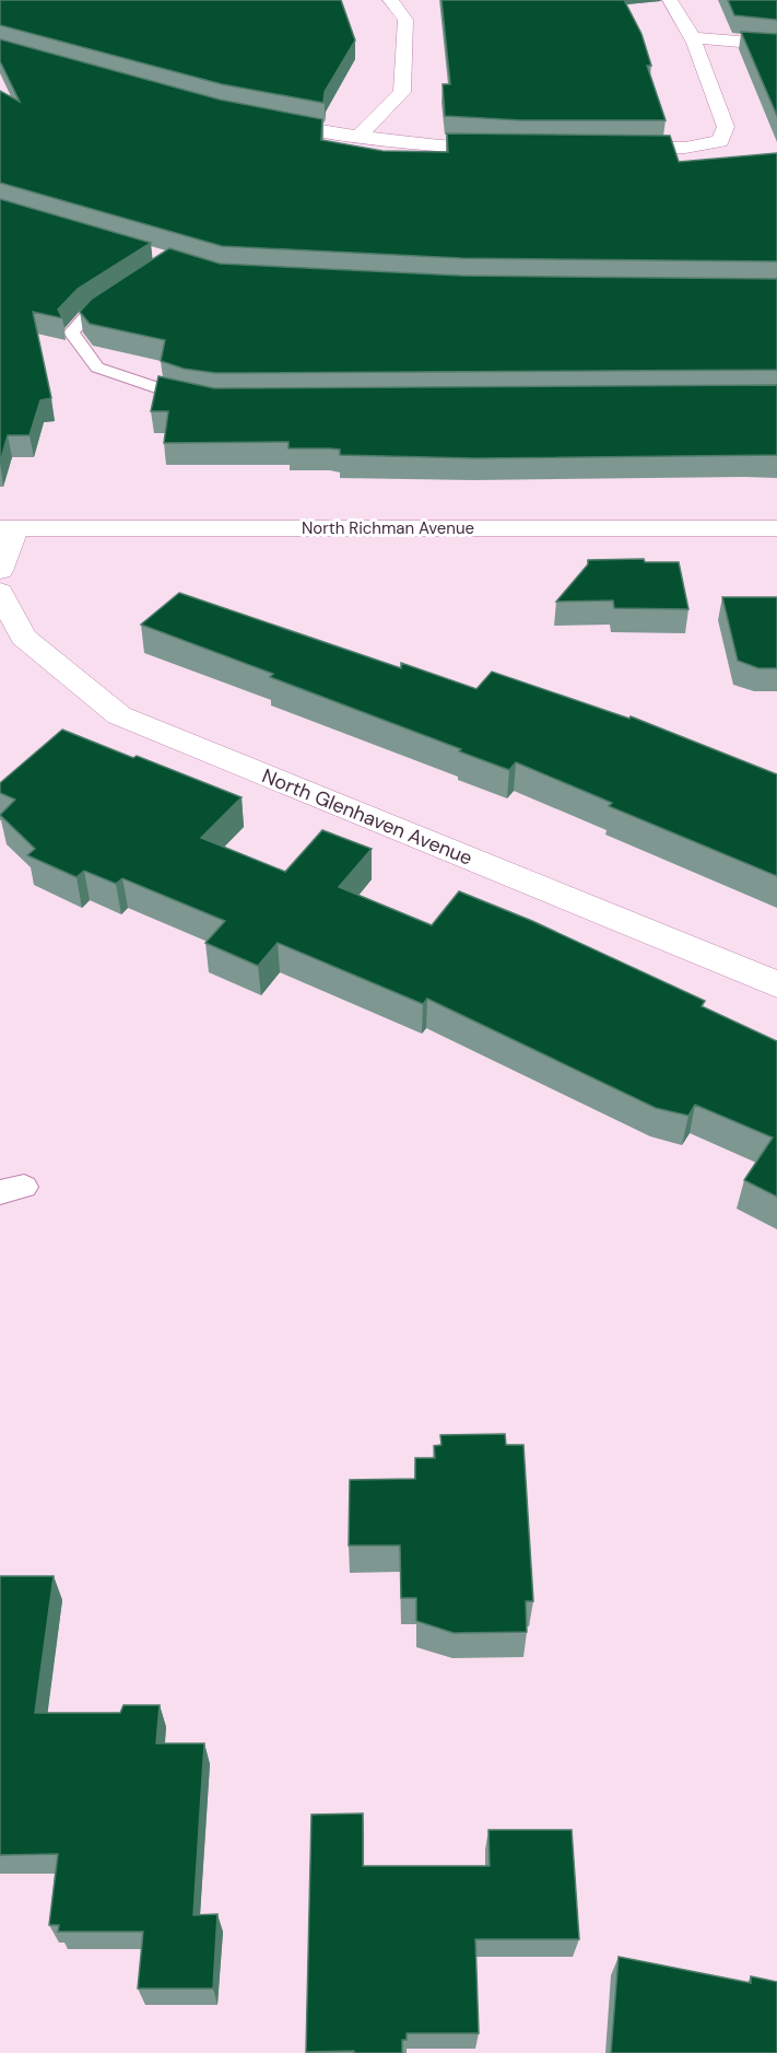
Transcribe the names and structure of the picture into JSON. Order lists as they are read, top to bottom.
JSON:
{
  "streets": {
    "street": ["North Richman Avenue", "North Glenhaven Avenue"]
  }
}
